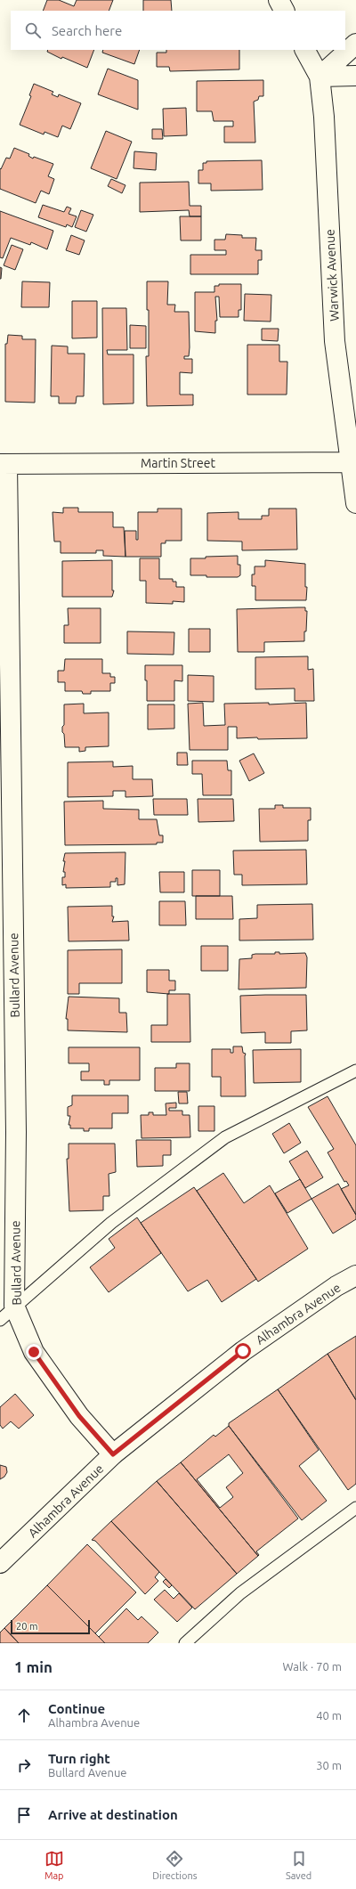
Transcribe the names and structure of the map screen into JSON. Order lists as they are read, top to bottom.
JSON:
{
  "streets": {
    "street": [
      "Warwick Avenue",
      "Martin Street",
      "Bullard Avenue",
      "Alhambra Avenue"
    ]
  },
  "crossings": [
    ["Warwick Avenue", "Martin Street"],
    ["Martin Street", "Bullard Avenue"],
    ["Bullard Avenue", "Alhambra Avenue"]
  ],
  "scale_bar": "20 m",
  "page": {
    "search": "Search here",
    "scale": "20 m",
    "heading": ["1 min", "Walk · 70 m"],
    "list": [
      ["Continue", "Alhambra Avenue", "40 m"],
      ["Turn right", "Bullard Avenue", "30 m"],
      "Arrive at destination"
    ],
    "nav": ["Map", "Directions", "Saved"]
  }
}
